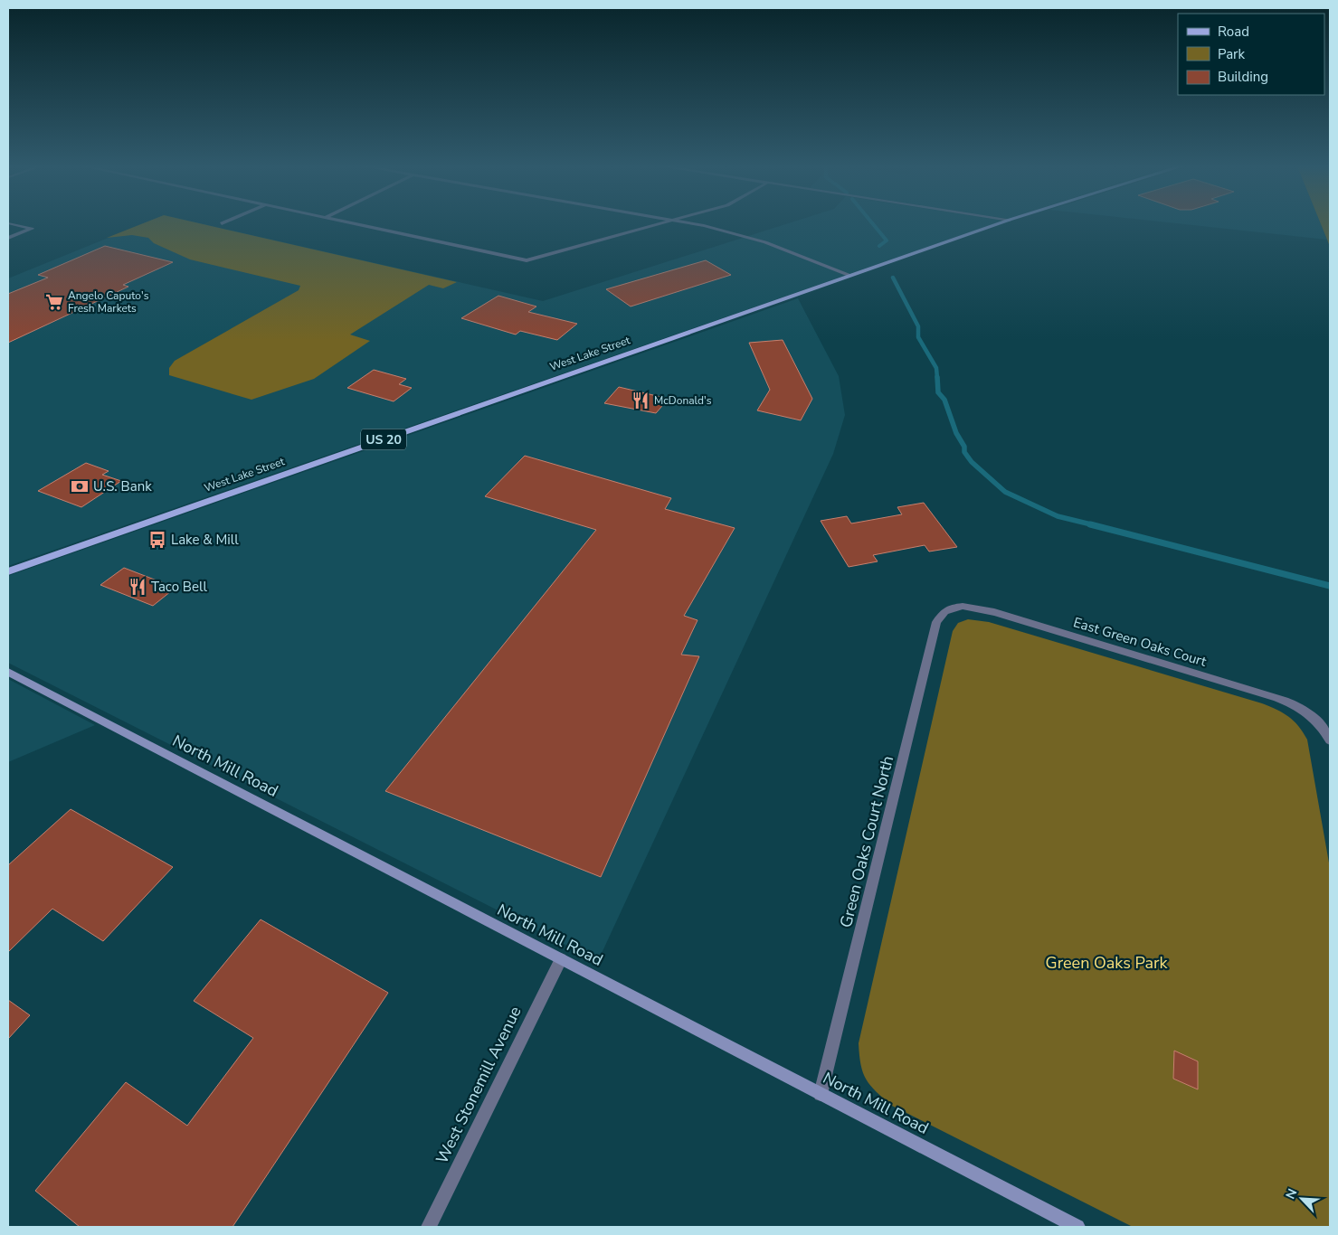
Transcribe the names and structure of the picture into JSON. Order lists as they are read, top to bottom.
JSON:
{
  "streets": {
    "main road": ["West Lake Street", "US 20"],
    "street": [
      "East Green Oaks Court",
      "North Mill Road",
      "Green Oaks Court North",
      "West Stonemill Avenue"
    ]
  },
  "crossings": [
    ["East Green Oaks Court", "Green Oaks Court North"],
    ["North Mill Road", "Green Oaks Court North"],
    ["North Mill Road", "West Stonemill Avenue"]
  ],
  "parks": ["Green Oaks Park"],
  "places": {
    "supermarket": ["Angelo Caputo's Fresh Markets"],
    "restaurant": ["McDonald's", "Taco Bell"],
    "bank": ["U.S. Bank"],
    "bus stop": ["Lake & Mill"]
  },
  "legend": ["Road", "Park", "Building"],
  "north": "top left"
}
